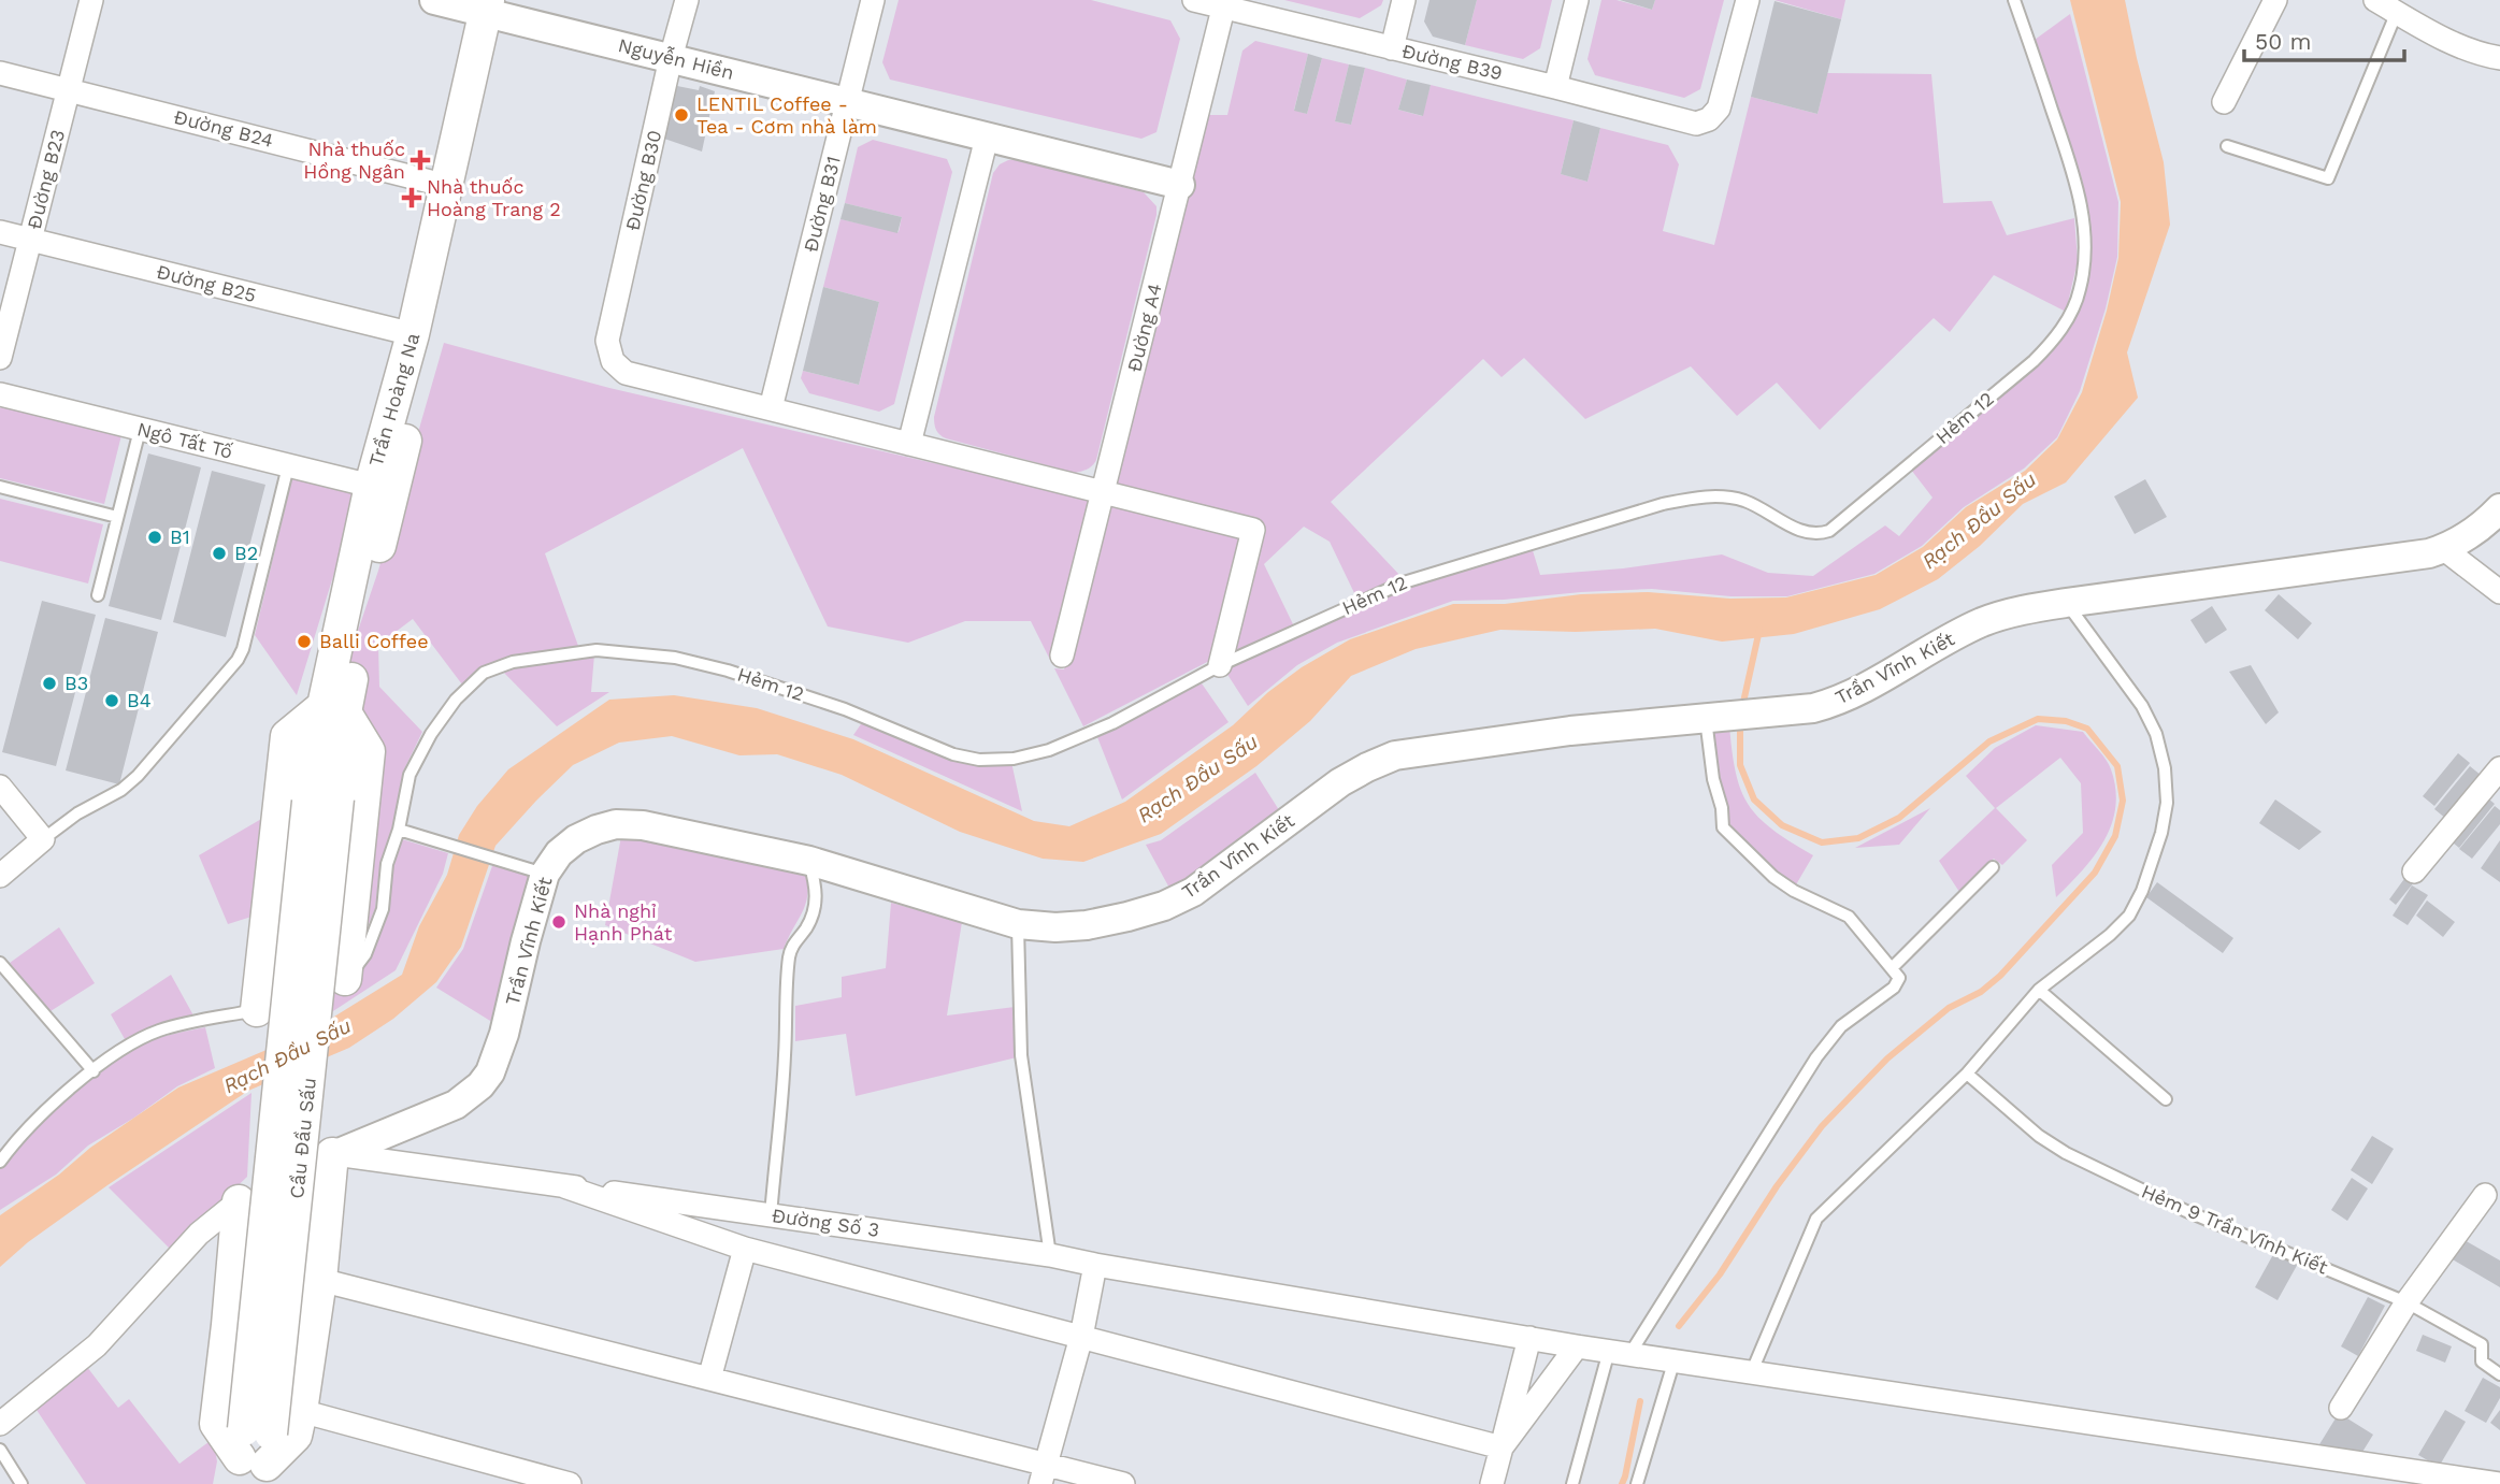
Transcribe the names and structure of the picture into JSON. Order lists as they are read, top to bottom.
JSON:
{
  "streets": {
    "main road": ["Trần Hoàng Na", "Cầu Đầu Sấu"],
    "street": [
      "Nguyễn Hiền",
      "Đường B39",
      "Đường B24",
      "Đường B23",
      "Đường B30",
      "Đường B31",
      "Đường B25",
      "Đường A4",
      "Ngô Tất Tố",
      "Trần Vĩnh Kiết",
      "Đường Số 3"
    ],
    "lane": ["Hẻm 12", "Hẻm 9 Trần Vĩnh Kiết"]
  },
  "crossings": [
    ["Nguyễn Hiền", "Đường B30"],
    ["Nguyễn Hiền", "Đường B31"],
    ["Nguyễn Hiền", "Đường A4"],
    ["Nguyễn Hiền", "Trần Hoàng Na"],
    ["Đường B39", "Đường A4"],
    ["Đường B24", "Đường B23"],
    ["Đường B24", "Trần Hoàng Na"],
    ["Đường B23", "Đường B25"],
    ["Đường B30", "Đường B31"],
    ["Đường B25", "Trần Hoàng Na"],
    ["Trần Hoàng Na", "Ngô Tất Tố"],
    ["Trần Hoàng Na", "Cầu Đầu Sấu"],
    ["Trần Vĩnh Kiết", "Đường Số 3"]
  ],
  "water": ["Rạch Đầu Sấu"],
  "places": {
    "other": [
      "LENTIL Coffee - Tea - Cơm nhà làm",
      "B1",
      "B2",
      "Balli Coffee",
      "B3",
      "B4",
      "Nhà nghỉ Hạnh Phát"
    ],
    "health": ["Nhà thuốc Hồng Ngân", "Nhà thuốc Hoàng Trang 2"]
  },
  "scale_bar": "50 m"
}
